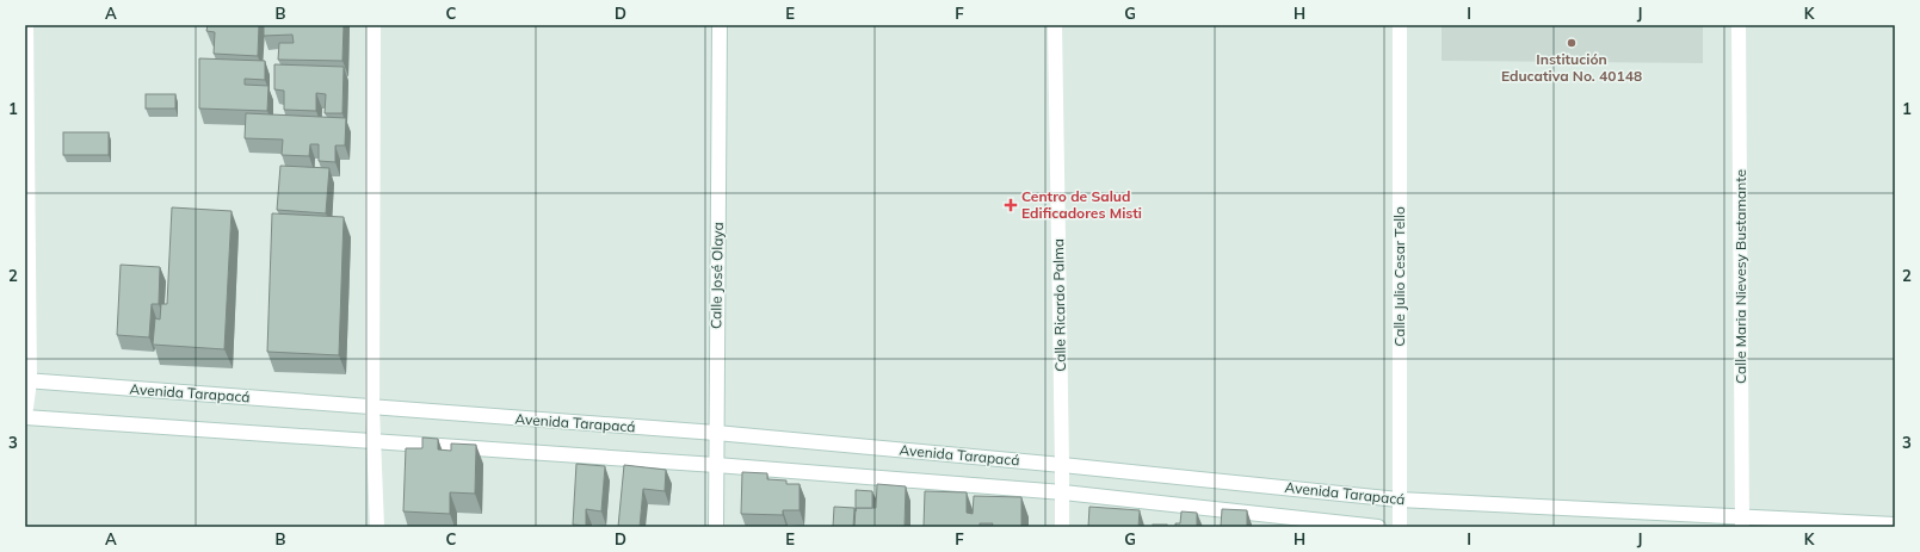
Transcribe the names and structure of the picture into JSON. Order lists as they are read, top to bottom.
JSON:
{
  "streets": {
    "street": [
      "Calle José Olaya",
      "Calle Julio Cesar Tello",
      "Calle Maria Nievesy Bustamante",
      "Calle Ricardo Palma",
      "Avenida Tarapacá"
    ]
  },
  "crossings": [
    ["Calle José Olaya", "Avenida Tarapacá"],
    ["Calle Julio Cesar Tello", "Avenida Tarapacá"],
    ["Calle Maria Nievesy Bustamante", "Avenida Tarapacá"],
    ["Calle Ricardo Palma", "Avenida Tarapacá"]
  ],
  "places": {
    "other": ["Institución Educativa No. 40148"],
    "health": ["Centro de Salud Edificadores Misti"]
  },
  "grid": {
    "columns": [
      "A",
      "B",
      "C",
      "D",
      "E",
      "F",
      "G",
      "H",
      "I",
      "J",
      "K"
    ],
    "rows": ["1", "2", "3"]
  }
}
